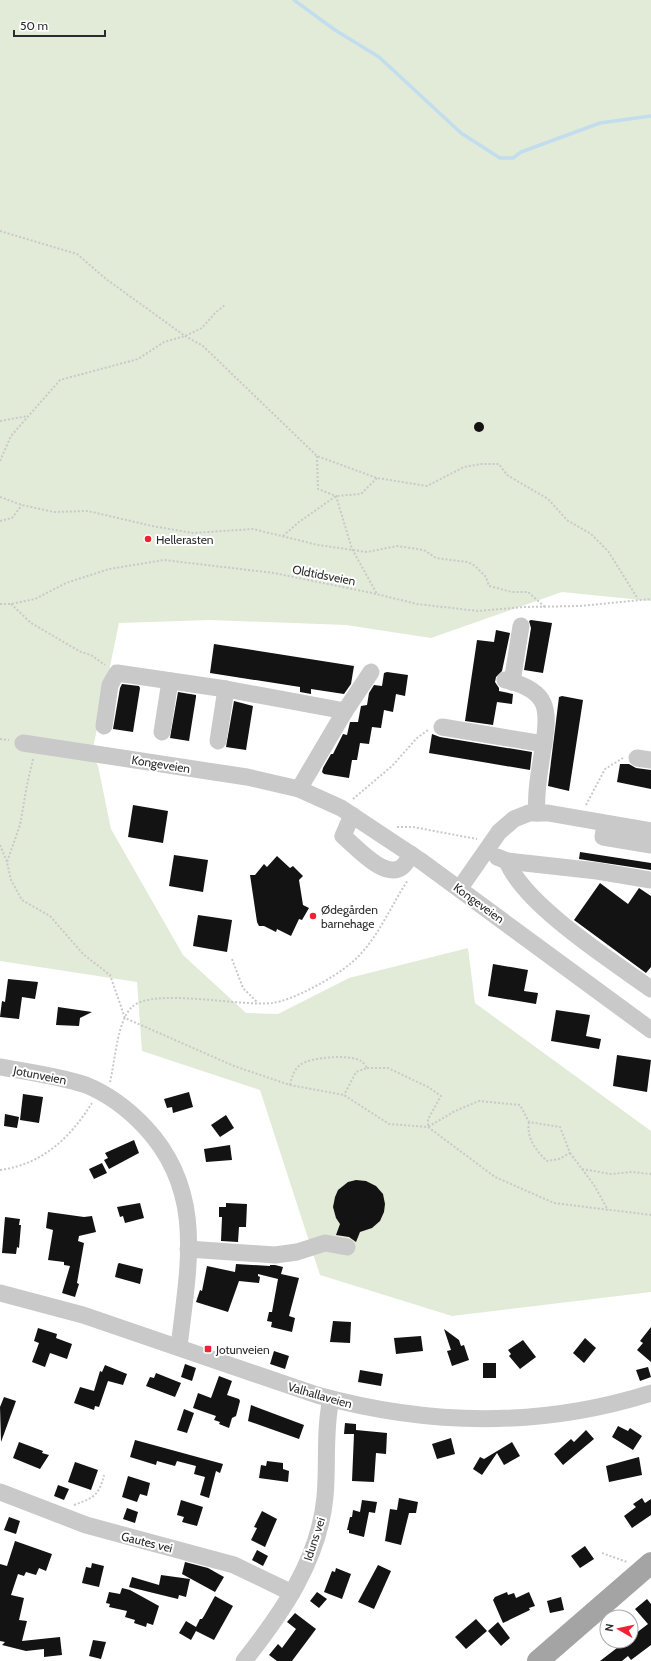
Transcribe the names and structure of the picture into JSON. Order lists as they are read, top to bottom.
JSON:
{
  "streets": {
    "street": [
      "Kongeveien",
      "Jotunveien",
      "Valhallaveien",
      "Iduns vei",
      "Gautes vei"
    ],
    "path": ["Oldtidsveien"]
  },
  "crossings": [
    ["Jotunveien", "Valhallaveien"],
    ["Valhallaveien", "Iduns vei"],
    ["Iduns vei", "Gautes vei"]
  ],
  "places": {
    "other": ["Hellerasten", "Ødegården barnehage"],
    "transit": ["Jotunveien"]
  },
  "scale_bar": "50 m",
  "north": "left"
}
